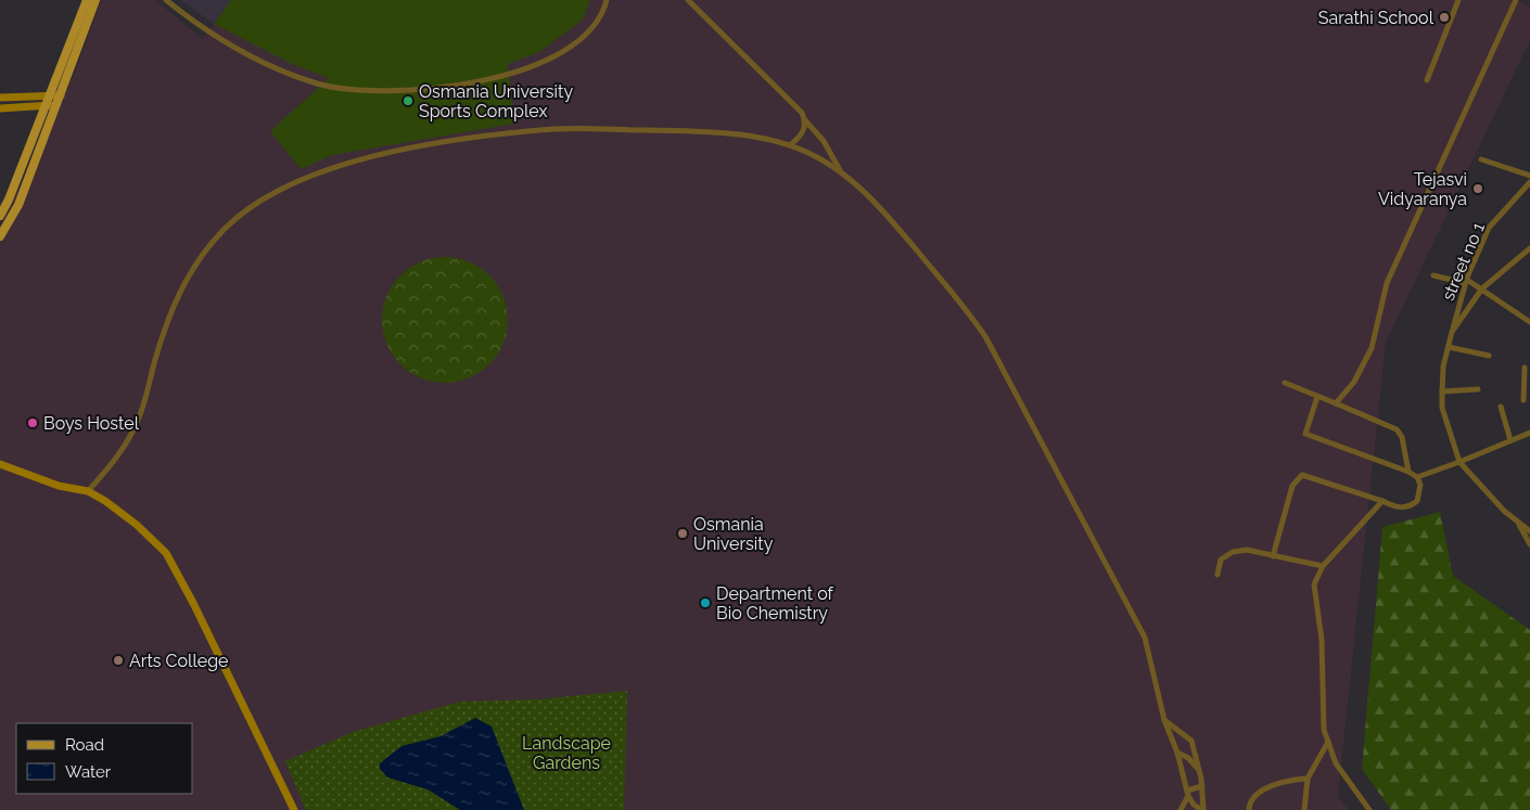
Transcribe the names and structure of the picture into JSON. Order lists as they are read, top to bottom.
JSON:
{
  "streets": {
    "street": ["street no 1"]
  },
  "parks": ["Landscape Gardens"],
  "places": [
    "Sarathi School",
    "Osmania University Sports Complex",
    "Tejasvi Vidyaranya",
    "Boys Hostel",
    "Osmania University",
    "Department of Bio Chemistry",
    "Arts College"
  ],
  "legend": ["Road", "Water"]
}
